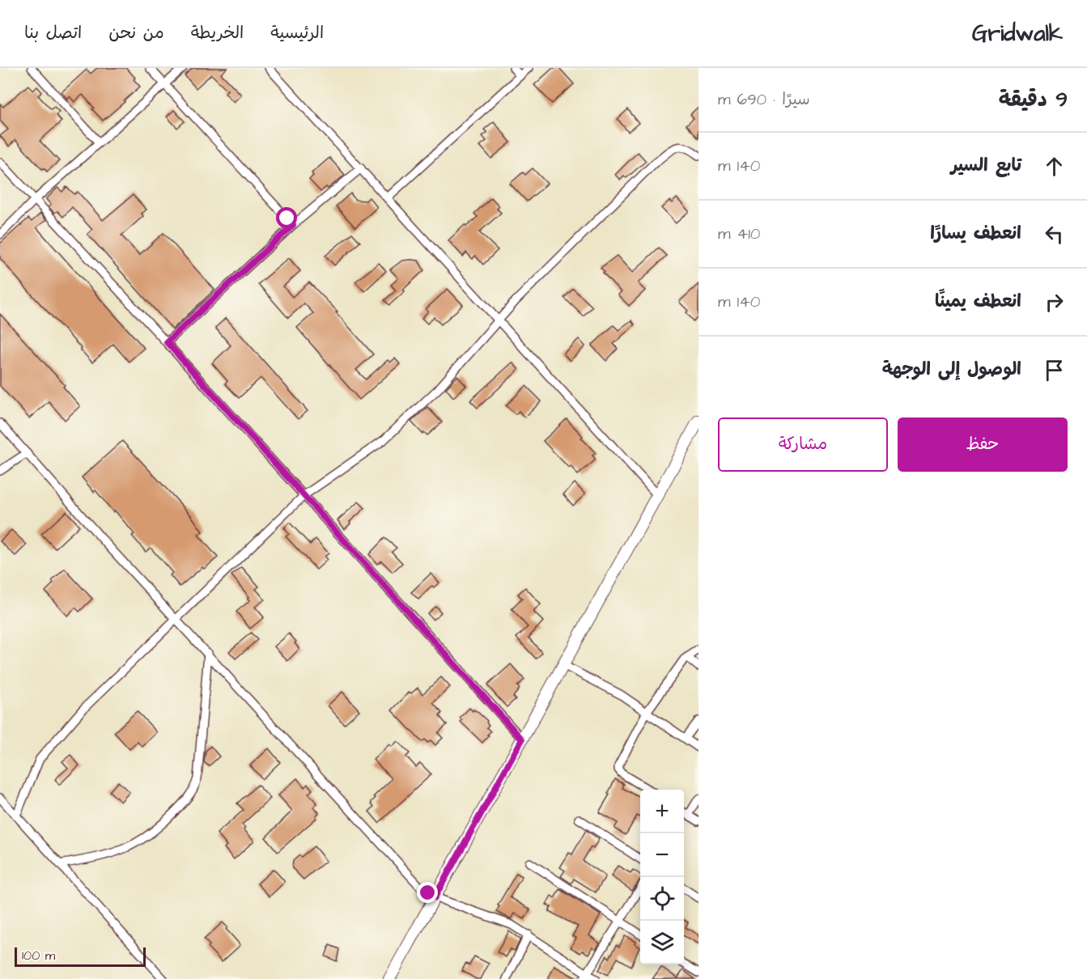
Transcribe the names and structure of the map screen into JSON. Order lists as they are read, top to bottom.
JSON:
{
  "scale_bar": "100 m",
  "page": {
    "header": "Gridwalk",
    "nav": [
      "الرئيسية",
      "الخريطة",
      "من نحن",
      "اتصل بنا"
    ],
    "heading": ["9 دقيقة", "سيرًا · 690 m"],
    "list": [
      ["تابع السير", "140 m"],
      ["انعطف يسارًا", "410 m"],
      ["انعطف يمينًا", "140 m"],
      "الوصول إلى الوجهة"
    ],
    "buttons": ["حفظ", "مشاركة"],
    "map_buttons": ["+", "−"],
    "scale": "100 m"
  }
}
